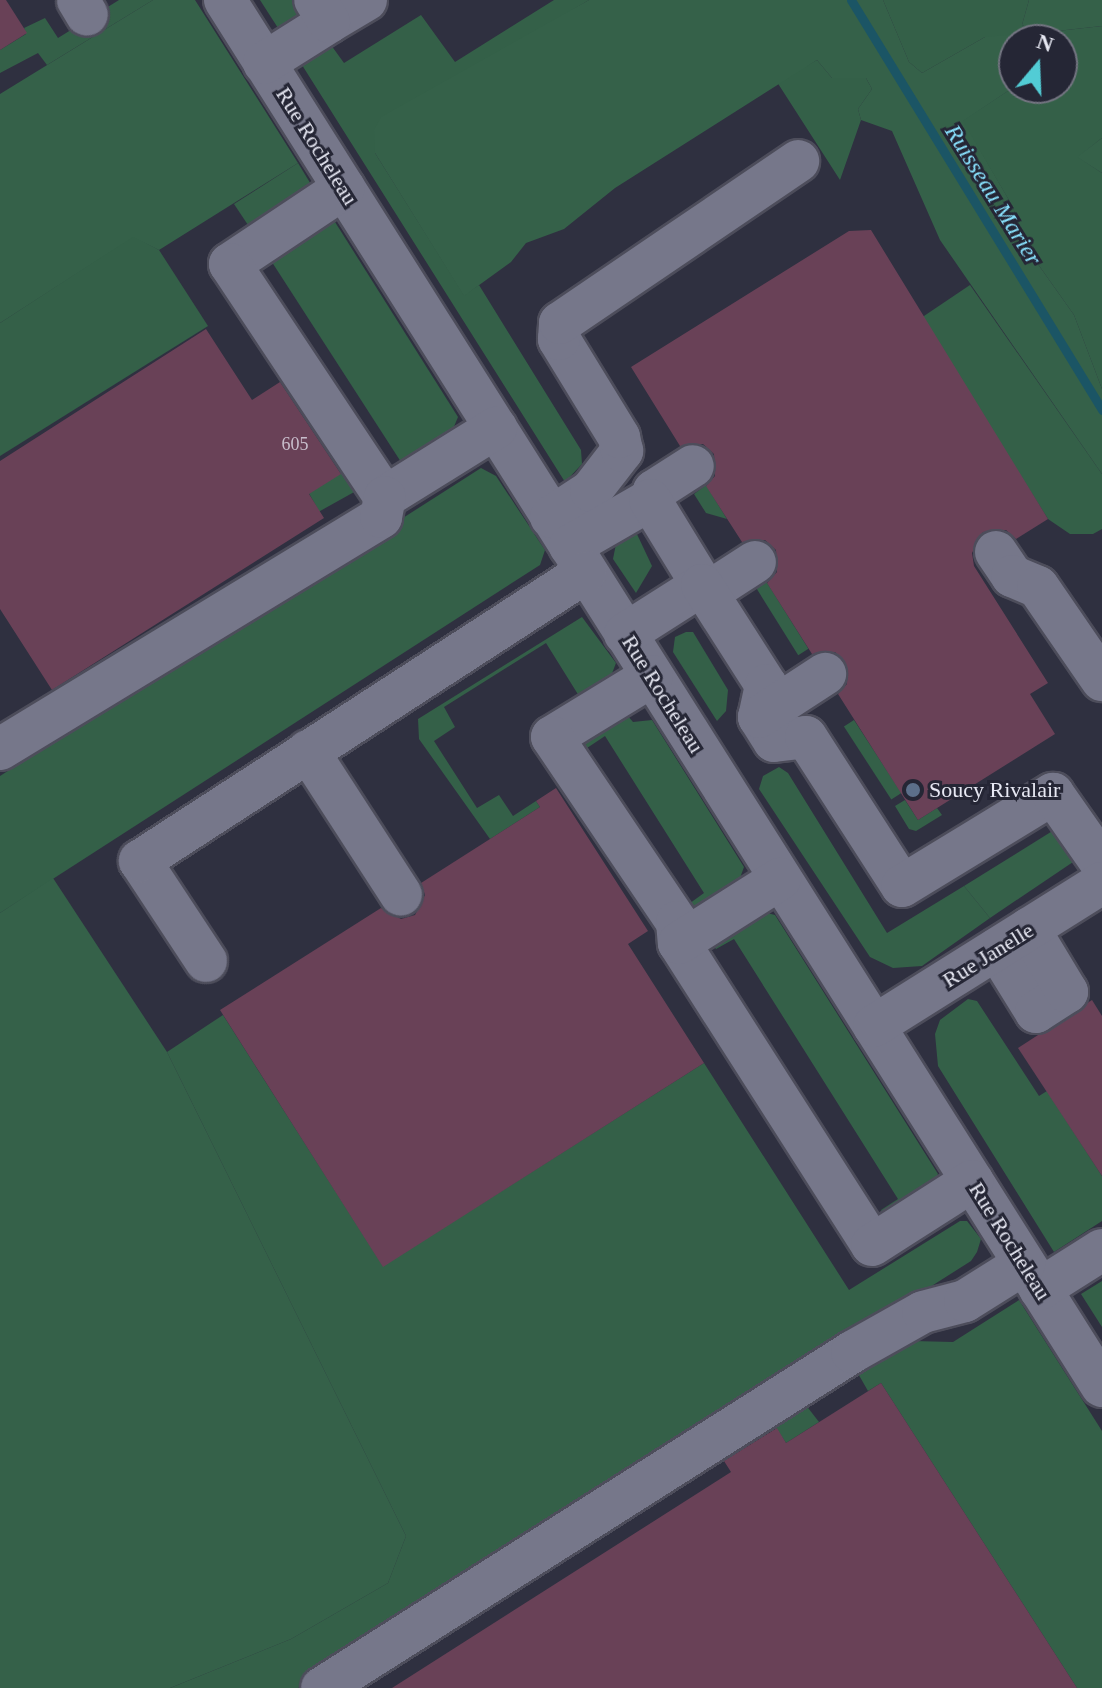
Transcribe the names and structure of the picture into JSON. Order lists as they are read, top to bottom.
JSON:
{
  "streets": {
    "street": ["Rue Rocheleau", "Rue Janelle"]
  },
  "crossings": [
    ["Rue Rocheleau", "Rue Janelle"]
  ],
  "water": ["Ruisseau Marier"],
  "places": ["Soucy Rivalair"],
  "house_numbers": ["605"],
  "north": "top"
}
